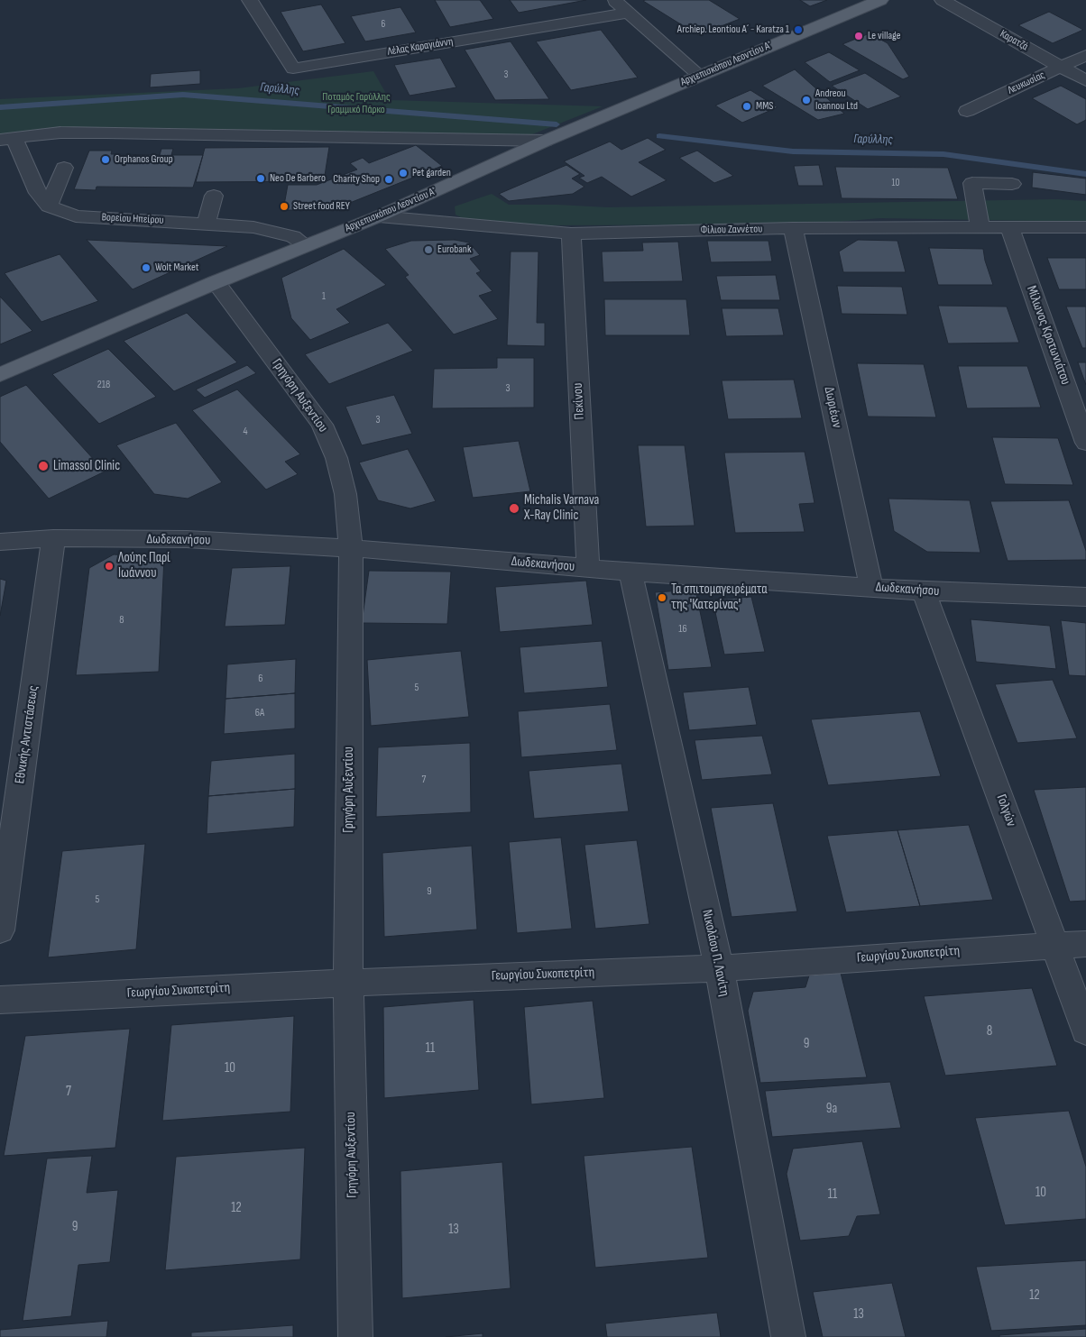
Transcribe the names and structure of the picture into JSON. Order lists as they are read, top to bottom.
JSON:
{
  "streets": {
    "main road": ["Αρχιεπισκόπου Λεοντίου Α΄"],
    "street": [
      "Καρατζά",
      "Λέλας Καραγιάννη",
      "Λευκωσίας",
      "Βορείου Ηπείρου",
      "Φίλιου Ζαννέτου",
      "Μίλωνος Κροτωνιάτου",
      "Γρηγόρη Αυξεντίου",
      "Πεκίνου",
      "Δωριέων",
      "Δωδεκανήσου",
      "Εθνικής Αντιστάσεως",
      "Γολγών",
      "Νικολάου Π. Λανίτη",
      "Γεωργίου Συκοπετρίτη"
    ]
  },
  "crossings": [
    ["Καρατζά", "Λευκωσίας"],
    ["Αρχιεπισκόπου Λεοντίου Α΄", "Βορείου Ηπείρου"],
    ["Αρχιεπισκόπου Λεοντίου Α΄", "Φίλιου Ζαννέτου"],
    ["Αρχιεπισκόπου Λεοντίου Α΄", "Γρηγόρη Αυξεντίου"],
    ["Φίλιου Ζαννέτου", "Μίλωνος Κροτωνιάτου"],
    ["Φίλιου Ζαννέτου", "Πεκίνου"],
    ["Φίλιου Ζαννέτου", "Δωριέων"],
    ["Γρηγόρη Αυξεντίου", "Δωδεκανήσου"],
    ["Γρηγόρη Αυξεντίου", "Γεωργίου Συκοπετρίτη"],
    ["Πεκίνου", "Δωδεκανήσου"],
    ["Δωριέων", "Δωδεκανήσου"],
    ["Δωδεκανήσου", "Εθνικής Αντιστάσεως"],
    ["Δωδεκανήσου", "Γολγών"],
    ["Δωδεκανήσου", "Νικολάου Π. Λανίτη"],
    ["Γολγών", "Γεωργίου Συκοπετρίτη"],
    ["Νικολάου Π. Λανίτη", "Γεωργίου Συκοπετρίτη"]
  ],
  "water": ["Γαρύλλης"],
  "parks": ["Ποταμός Γαρύλλης Γραμμικό Πάρκο"],
  "places": [
    "Archiep. Leontiou A´ - Karatza 1",
    "Le village",
    "Andreou Ioannou Ltd",
    "MMS",
    "Orphanos Group",
    "Pet garden",
    "Neo De Barbero",
    "Charity Shop",
    "Street food REY",
    "Eurobank",
    "Wolt Market",
    "Limassol Clinic",
    "Michalis Varnava X-Ray Clinic",
    "Λούης Παρί Ιωάννου",
    "Τα σπιτομαγειρέματα της 'Κατερίνας'"
  ],
  "house_numbers": [
    "6",
    "3",
    "10",
    "1",
    "218",
    "3",
    "3",
    "4",
    "8",
    "16",
    "6",
    "5",
    "6A",
    "7",
    "9",
    "5",
    "8",
    "9",
    "11",
    "10",
    "7",
    "9a",
    "10",
    "11",
    "12",
    "9",
    "13",
    "12",
    "13"
  ]
}
